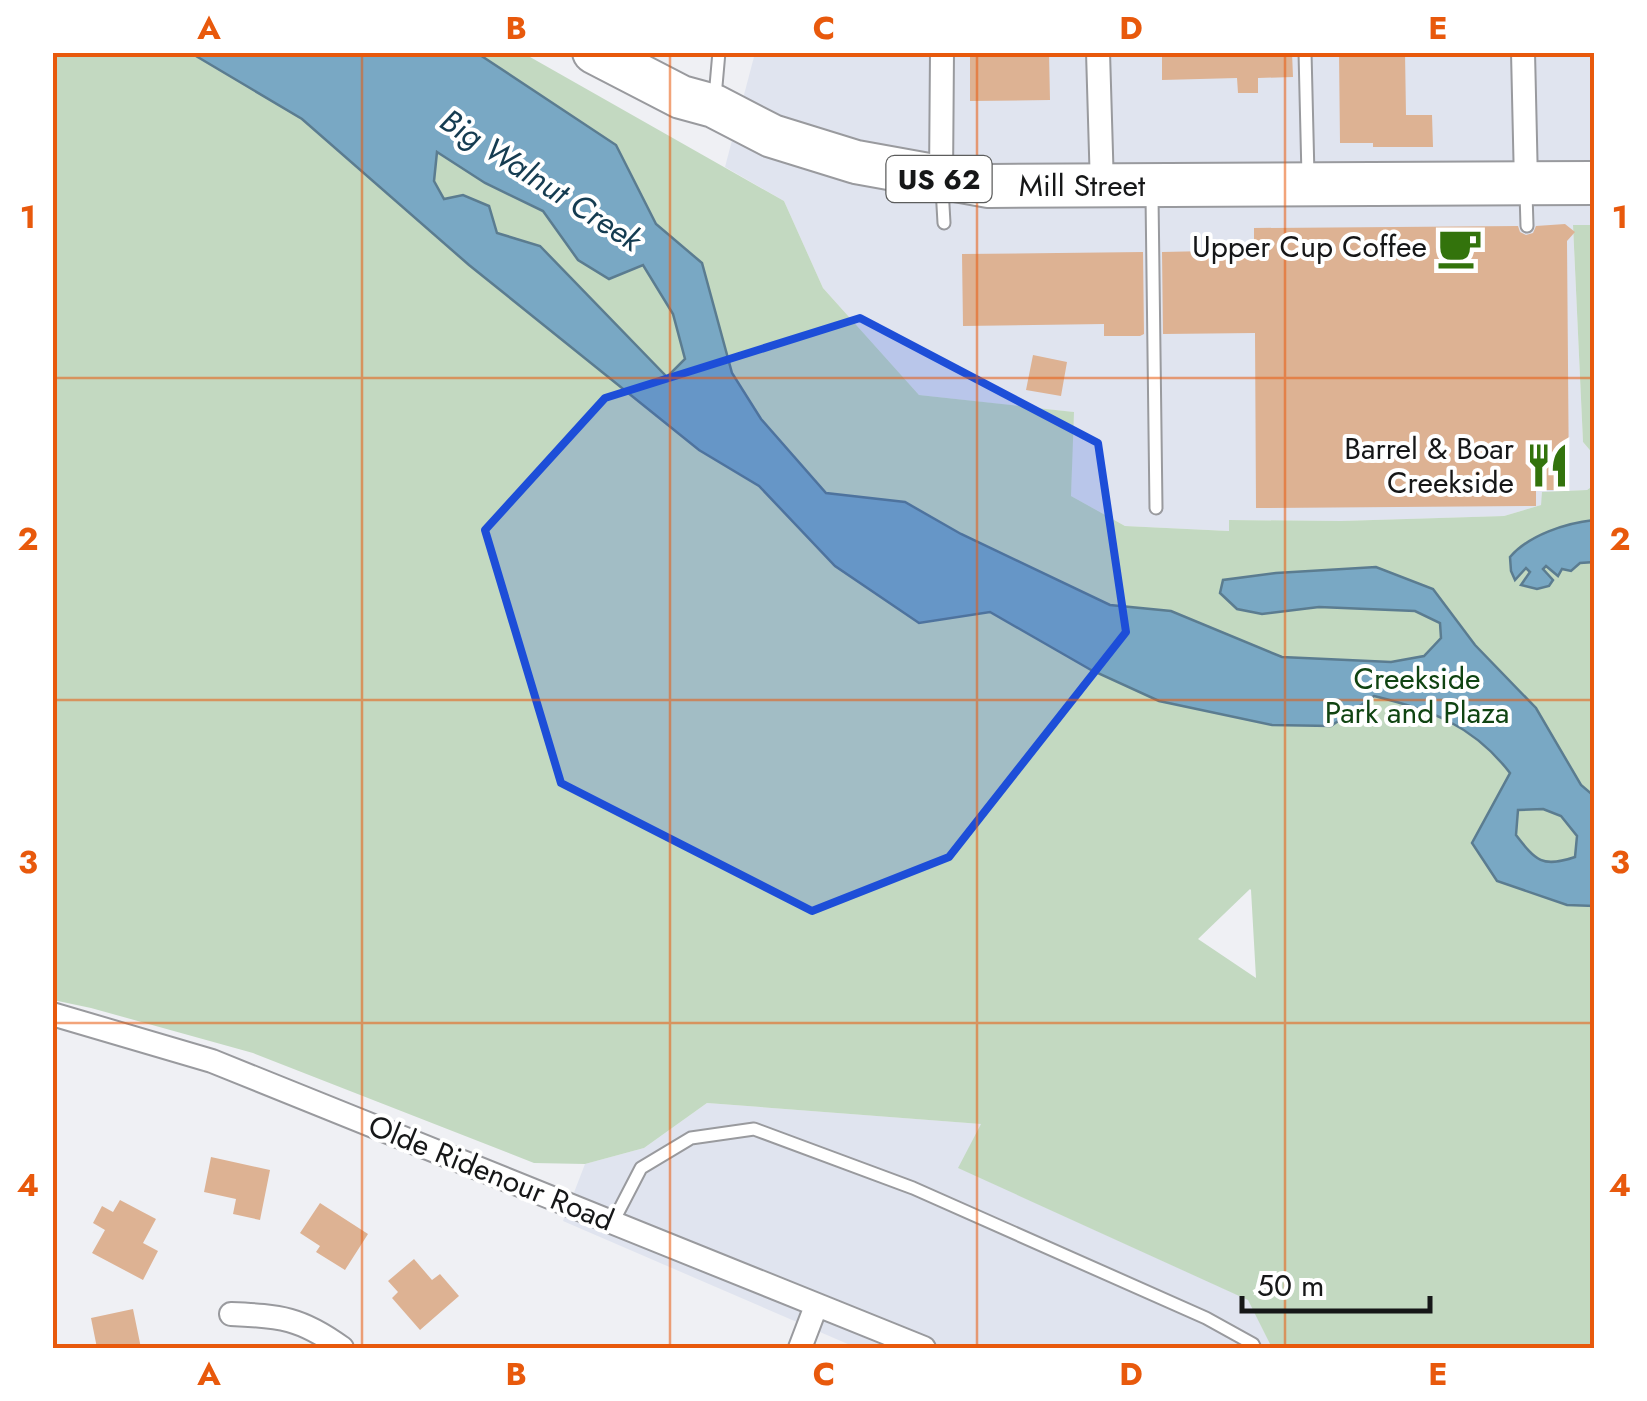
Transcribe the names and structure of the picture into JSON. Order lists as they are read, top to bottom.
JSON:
{
  "streets": {
    "highway": ["US 62", "Mill Street"],
    "street": ["Olde Ridenour Road"]
  },
  "water": ["Big Walnut Creek"],
  "parks": ["Creekside Park and Plaza"],
  "places": {
    "cafe": ["Upper Cup Coffee"],
    "restaurant": ["Barrel & Boar Creekside"]
  },
  "scale_bar": "50 m",
  "grid": {
    "columns": [
      "A",
      "B",
      "C",
      "D",
      "E"
    ],
    "rows": [
      "1",
      "2",
      "3",
      "4"
    ]
  }
}
